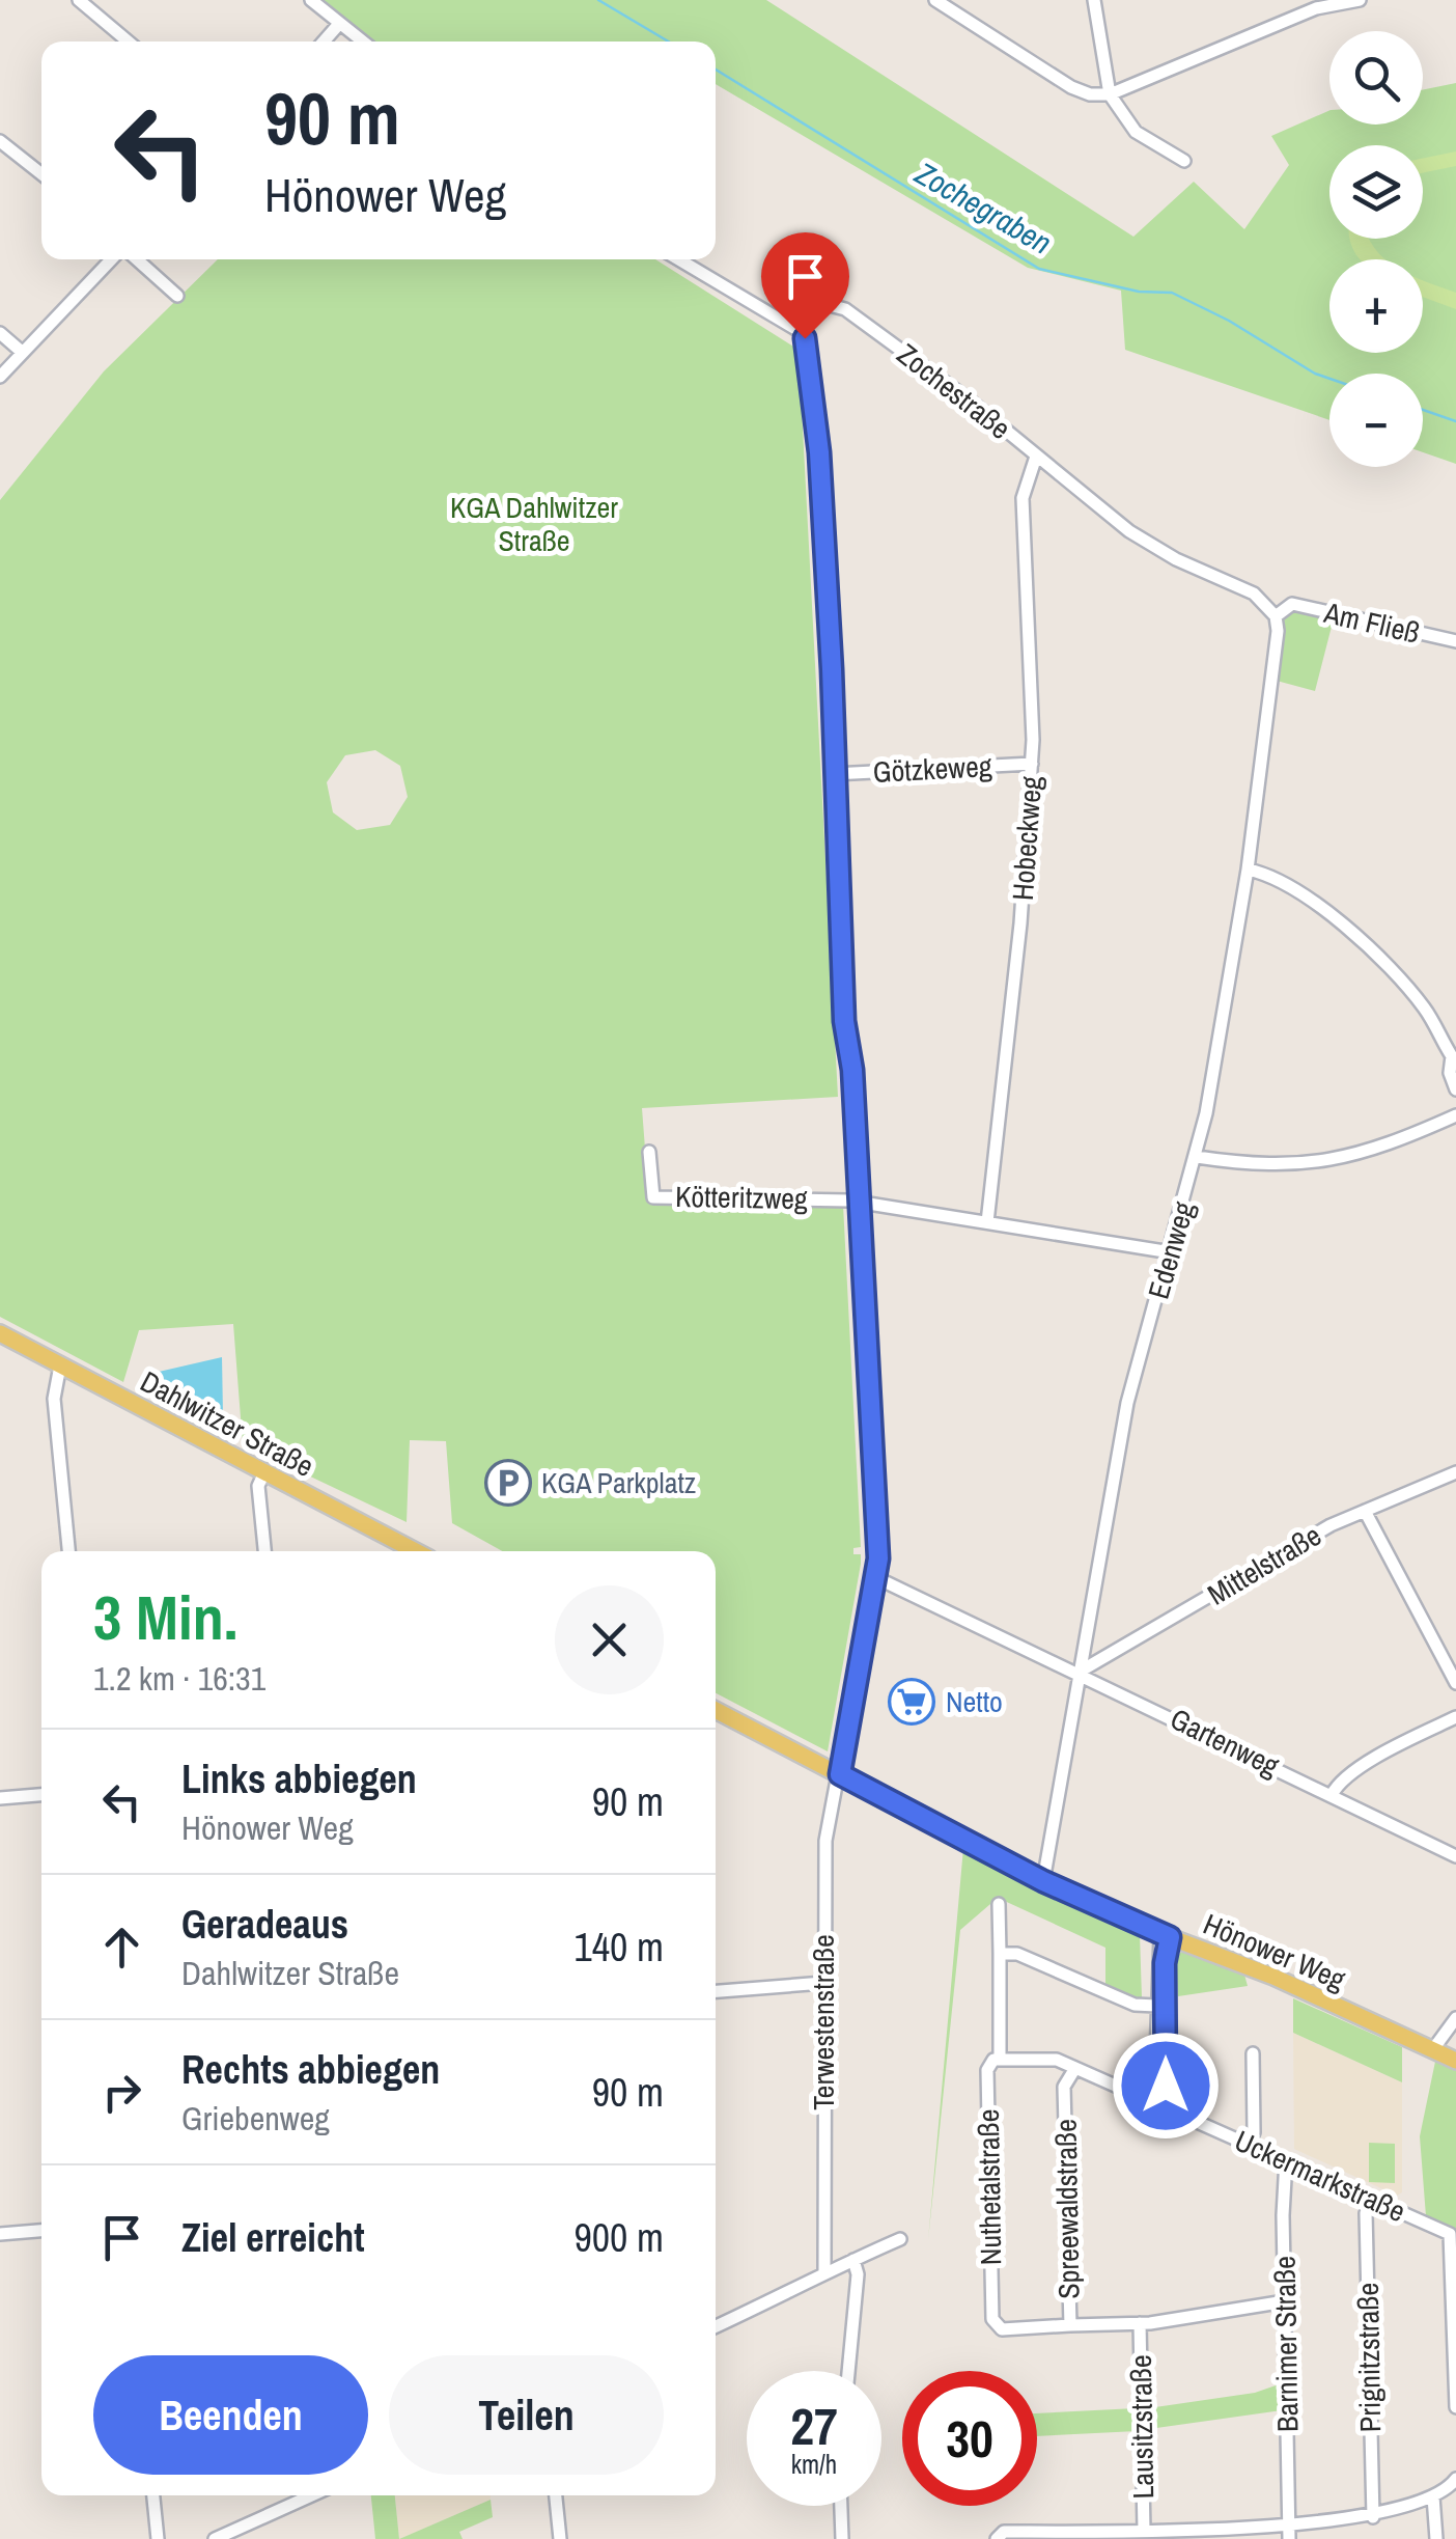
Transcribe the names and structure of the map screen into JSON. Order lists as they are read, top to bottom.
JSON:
{
  "streets": {
    "main road": ["Dahlwitzer Straße", "Hönower Weg"],
    "street": [
      "Zochestraße",
      "Am Fließ",
      "Götzkeweg",
      "Hobeckweg",
      "Kötteritzweg",
      "Edenweg",
      "Mittelstraße",
      "Gartenweg",
      "Terwestenstraße",
      "Uckermarkstraße",
      "Nuthetalstraße",
      "Spreewaldstraße",
      "Barnimer Straße",
      "Prignitzstraße",
      "Lausitzstraße"
    ]
  },
  "crossings": [
    ["Zochestraße", "Am Fließ"],
    ["Zochestraße", "Hobeckweg"],
    ["Zochestraße", "Edenweg"],
    ["Zochestraße", "Terwestenstraße"],
    ["Am Fließ", "Edenweg"],
    ["Götzkeweg", "Hobeckweg"],
    ["Götzkeweg", "Terwestenstraße"],
    ["Hobeckweg", "Kötteritzweg"],
    ["Kötteritzweg", "Edenweg"],
    ["Kötteritzweg", "Terwestenstraße"],
    ["Edenweg", "Mittelstraße"],
    ["Edenweg", "Gartenweg"],
    ["Edenweg", "Hönower Weg"],
    ["Mittelstraße", "Gartenweg"],
    ["Gartenweg", "Terwestenstraße"],
    ["Hönower Weg", "Terwestenstraße"],
    ["Uckermarkstraße", "Spreewaldstraße"],
    ["Uckermarkstraße", "Barnimer Straße"],
    ["Uckermarkstraße", "Prignitzstraße"],
    ["Nuthetalstraße", "Spreewaldstraße"],
    ["Spreewaldstraße", "Barnimer Straße"],
    ["Spreewaldstraße", "Lausitzstraße"]
  ],
  "water": ["Zochegraben"],
  "parks": ["KGA Dahlwitzer Straße"],
  "places": {
    "parking": ["KGA Parkplatz"],
    "supermarket": ["Netto"]
  },
  "page": {
    "map_buttons": ["+", "−"],
    "turn": ["90 m", "Hönower Weg"],
    "heading": ["3 Min.", "1.2 km · 16:31"],
    "list": [
      {
        "name": "Links abbiegen",
        "note": "Hönower Weg",
        "value": "90 m"
      },
      {
        "name": "Geradeaus",
        "note": "Dahlwitzer Straße",
        "value": "140 m"
      },
      {
        "name": "Rechts abbiegen",
        "note": "Griebenweg",
        "value": "90 m"
      },
      {
        "name": "Ziel erreicht",
        "value": "900 m"
      }
    ],
    "buttons": ["Beenden", "Teilen"],
    "speed": "27 km/h",
    "limit": "30"
  }
}
